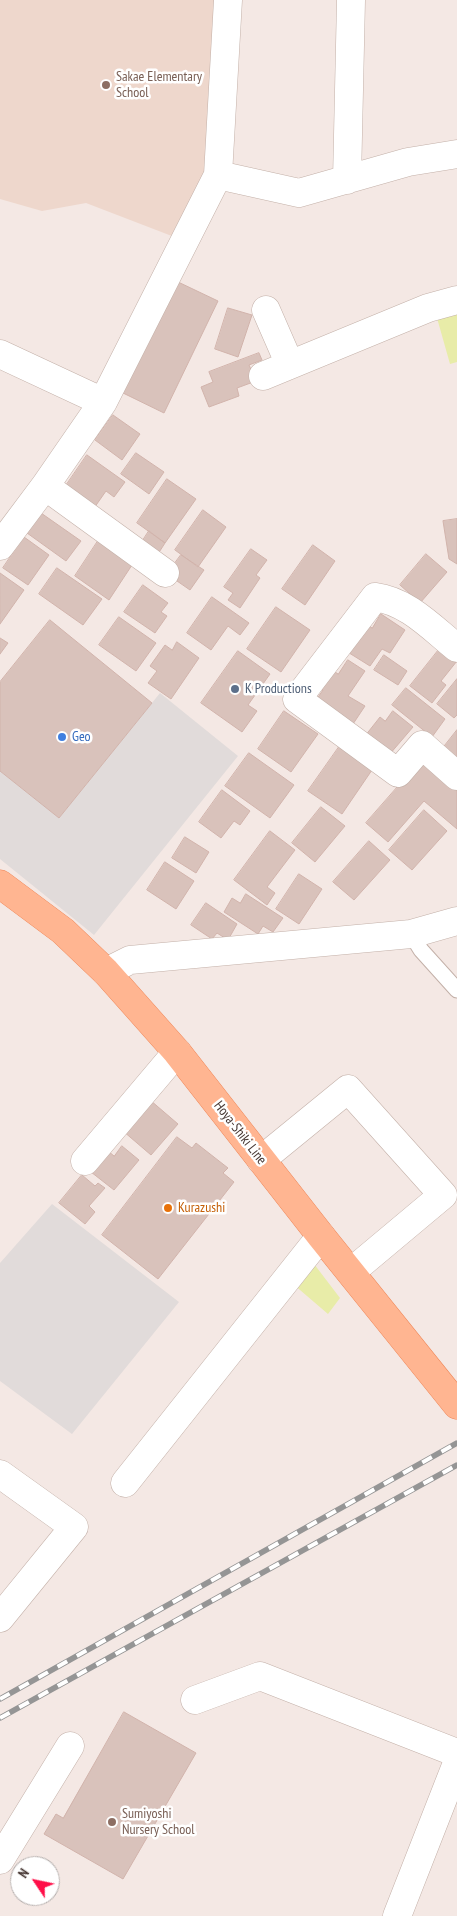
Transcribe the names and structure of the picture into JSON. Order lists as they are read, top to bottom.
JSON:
{
  "streets": {
    "main road": ["Hoya-Shiki Line"]
  },
  "places": [
    "Sakae Elementary School",
    "K Productions",
    "Geo",
    "Kurazushi",
    "Sumiyoshi Nursery School"
  ],
  "north": "top left"
}
